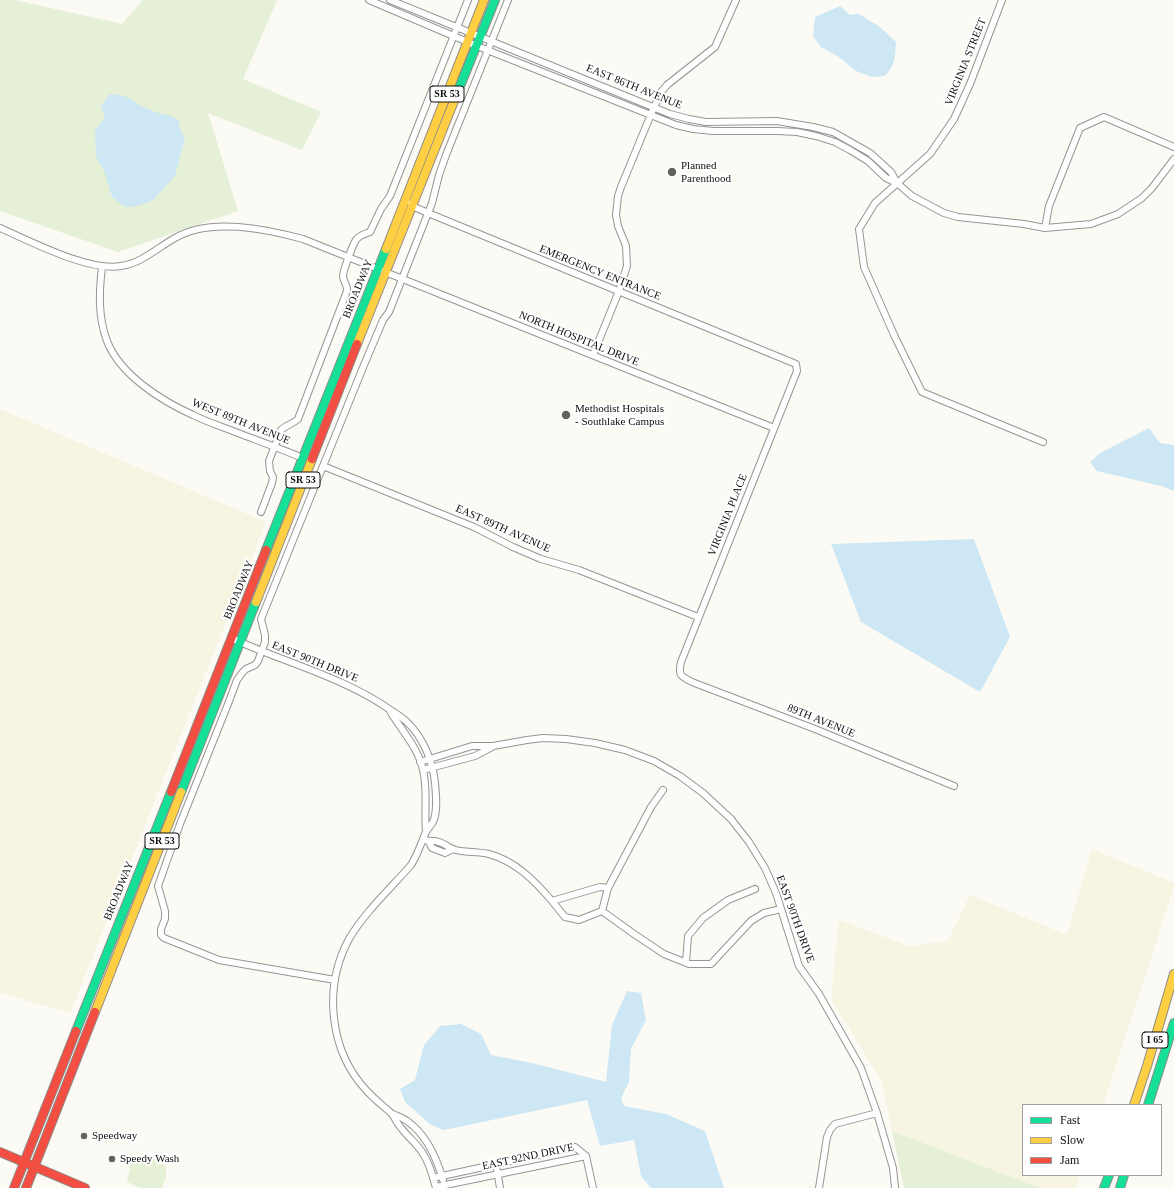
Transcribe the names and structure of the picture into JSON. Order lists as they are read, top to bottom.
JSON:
{
  "streets": {
    "main road": ["SR 53", "BROADWAY", "I 65"],
    "street": [
      "VIRGINIA STREET",
      "EAST 86TH AVENUE",
      "EMERGENCY ENTRANCE",
      "NORTH HOSPITAL DRIVE",
      "WEST 89TH AVENUE",
      "VIRGINIA PLACE",
      "EAST 89TH AVENUE",
      "EAST 90TH DRIVE",
      "89TH AVENUE",
      "EAST 92ND DRIVE"
    ]
  },
  "crossings": [
    ["VIRGINIA STREET", "EAST 86TH AVENUE"],
    ["EAST 86TH AVENUE", "BROADWAY"],
    ["EMERGENCY ENTRANCE", "BROADWAY"],
    ["EMERGENCY ENTRANCE", "VIRGINIA PLACE"],
    ["BROADWAY", "NORTH HOSPITAL DRIVE"],
    ["BROADWAY", "WEST 89TH AVENUE"],
    ["BROADWAY", "EAST 90TH DRIVE"],
    ["NORTH HOSPITAL DRIVE", "WEST 89TH AVENUE"],
    ["NORTH HOSPITAL DRIVE", "VIRGINIA PLACE"],
    ["VIRGINIA PLACE", "EAST 89TH AVENUE"],
    ["VIRGINIA PLACE", "89TH AVENUE"]
  ],
  "places": [
    "Planned Parenthood",
    "Methodist Hospitals - Southlake Campus",
    "Speedway",
    "Speedy Wash"
  ],
  "legend": ["Fast", "Slow", "Jam"]
}
